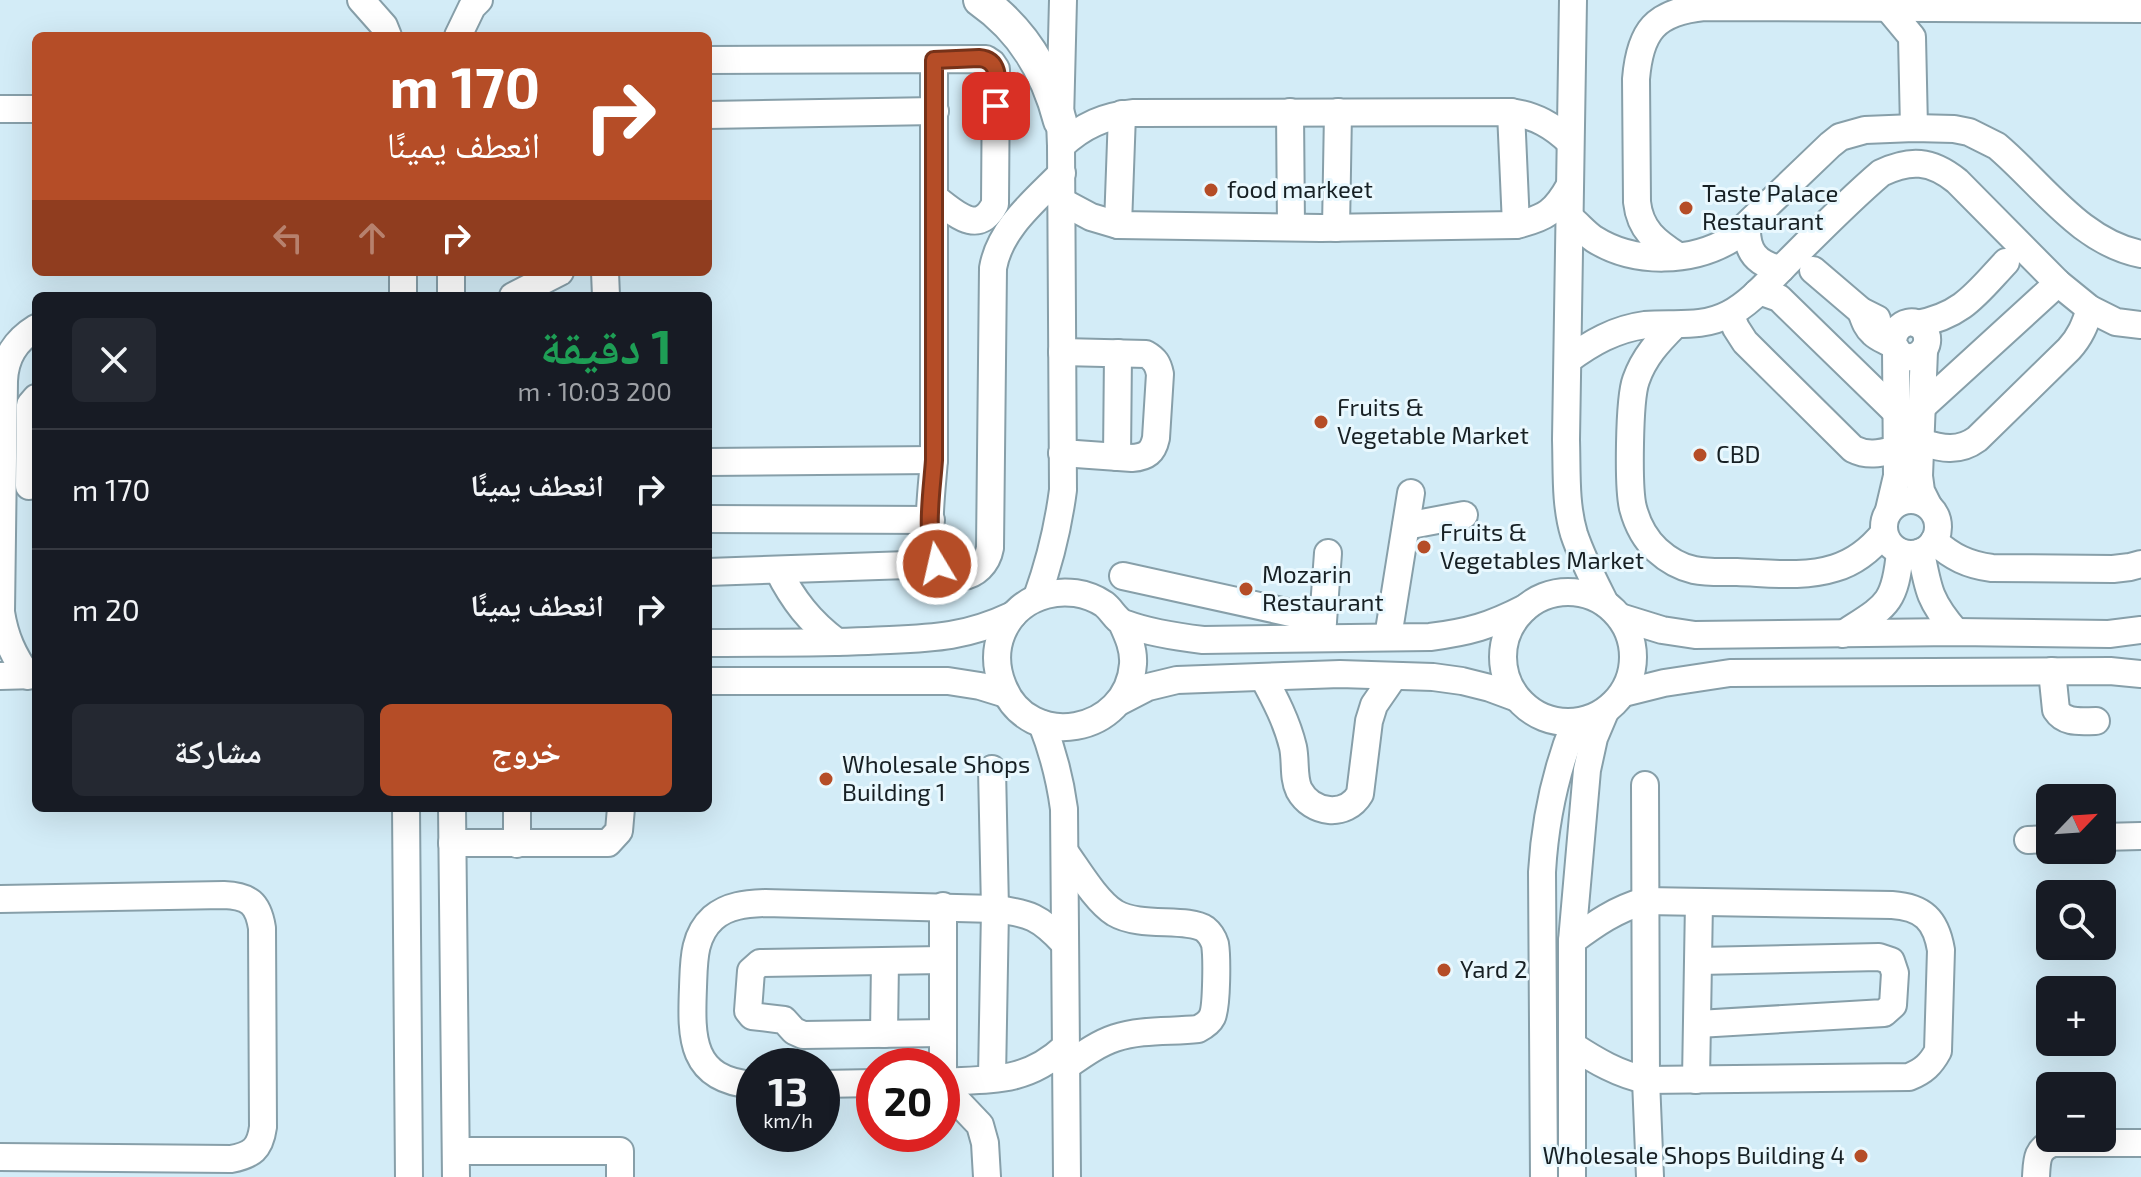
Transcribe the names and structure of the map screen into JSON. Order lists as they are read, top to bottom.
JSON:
{
  "places": [
    "food markeet",
    "Taste Palace Restaurant",
    "Fruits & Vegetable Market",
    "CBD",
    "Fruits & Vegetables Market",
    "Mozarin Restaurant",
    "Wholesale Shops Building 1",
    "Yard 2",
    "Wholesale Shops Building 4"
  ],
  "north": "top right",
  "page": {
    "turn": ["170 m", "انعطف يمينًا"],
    "heading": ["1 دقيقة", "200 m · 10:03"],
    "list": [
      {
        "name": "انعطف يمينًا",
        "value": "170 m"
      },
      {
        "name": "انعطف يمينًا",
        "value": "20 m"
      }
    ],
    "buttons": ["خروج", "مشاركة"],
    "map_buttons": ["+", "−"],
    "speed": "13 km/h",
    "limit": "20"
  }
}
